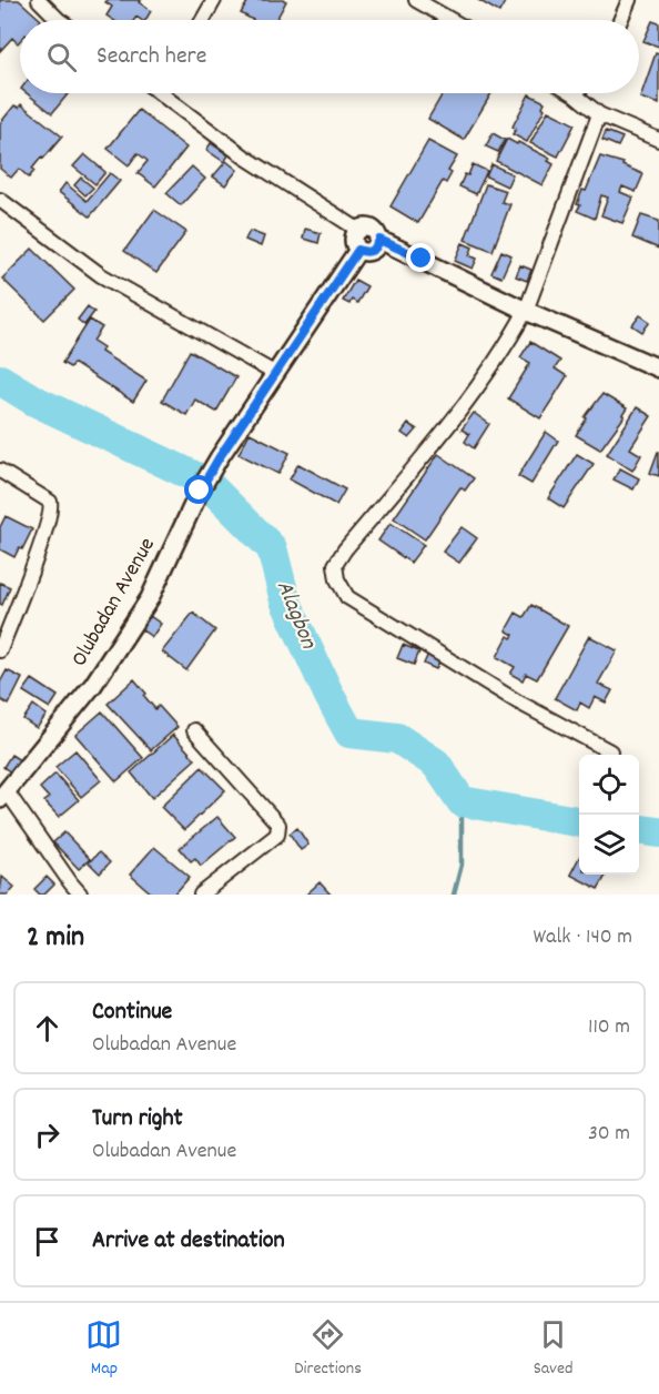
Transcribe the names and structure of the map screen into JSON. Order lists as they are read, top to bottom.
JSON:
{
  "streets": {
    "street": ["Olubadan Avenue"]
  },
  "water": ["Alagbon"],
  "page": {
    "search": "Search here",
    "heading": ["2 min", "Walk · 140 m"],
    "list": [
      ["Continue", "Olubadan Avenue", "110 m"],
      ["Turn right", "Olubadan Avenue", "30 m"],
      "Arrive at destination"
    ],
    "nav": ["Map", "Directions", "Saved"]
  }
}
